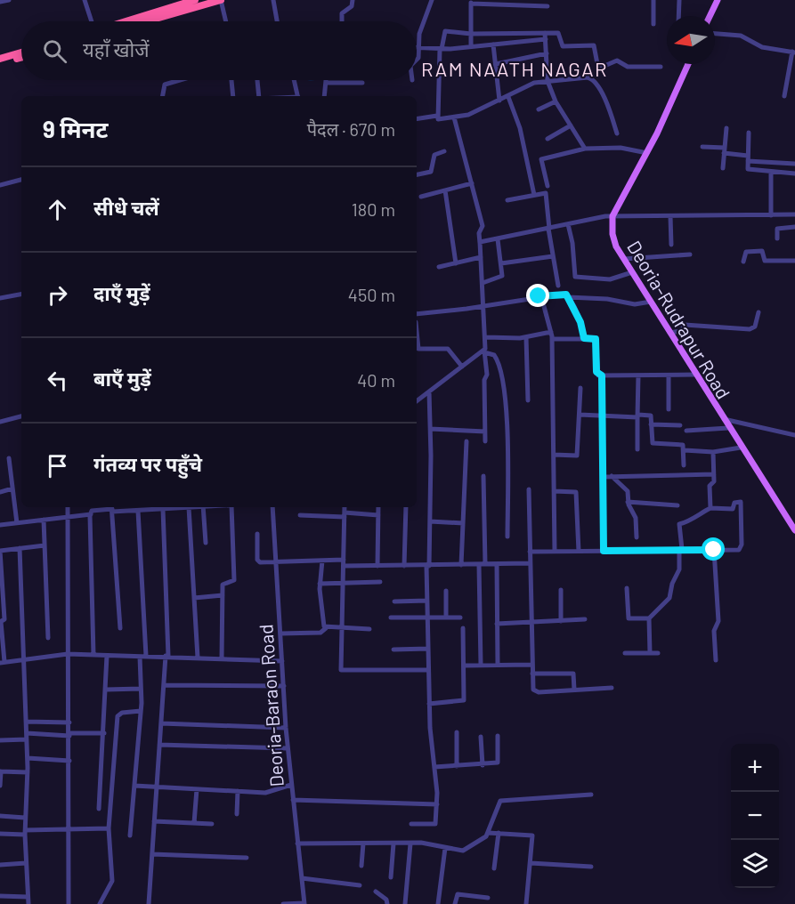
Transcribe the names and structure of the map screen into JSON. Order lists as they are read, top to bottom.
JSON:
{
  "streets": {
    "main road": ["Deoria-Rudrapur Road"],
    "street": ["Deoria-Baraon Road"]
  },
  "districts": ["RAM NAATH NAGAR"],
  "north": "left",
  "page": {
    "search": "यहाँ खोजें",
    "heading": ["9 मिनट", "पैदल · 670 m"],
    "list": [
      ["सीधे चलें", "180 m"],
      ["दाएँ मुड़ें", "450 m"],
      ["बाएँ मुड़ें", "40 m"],
      "गंतव्य पर पहुँचे"
    ],
    "map_buttons": ["+", "−"]
  }
}
